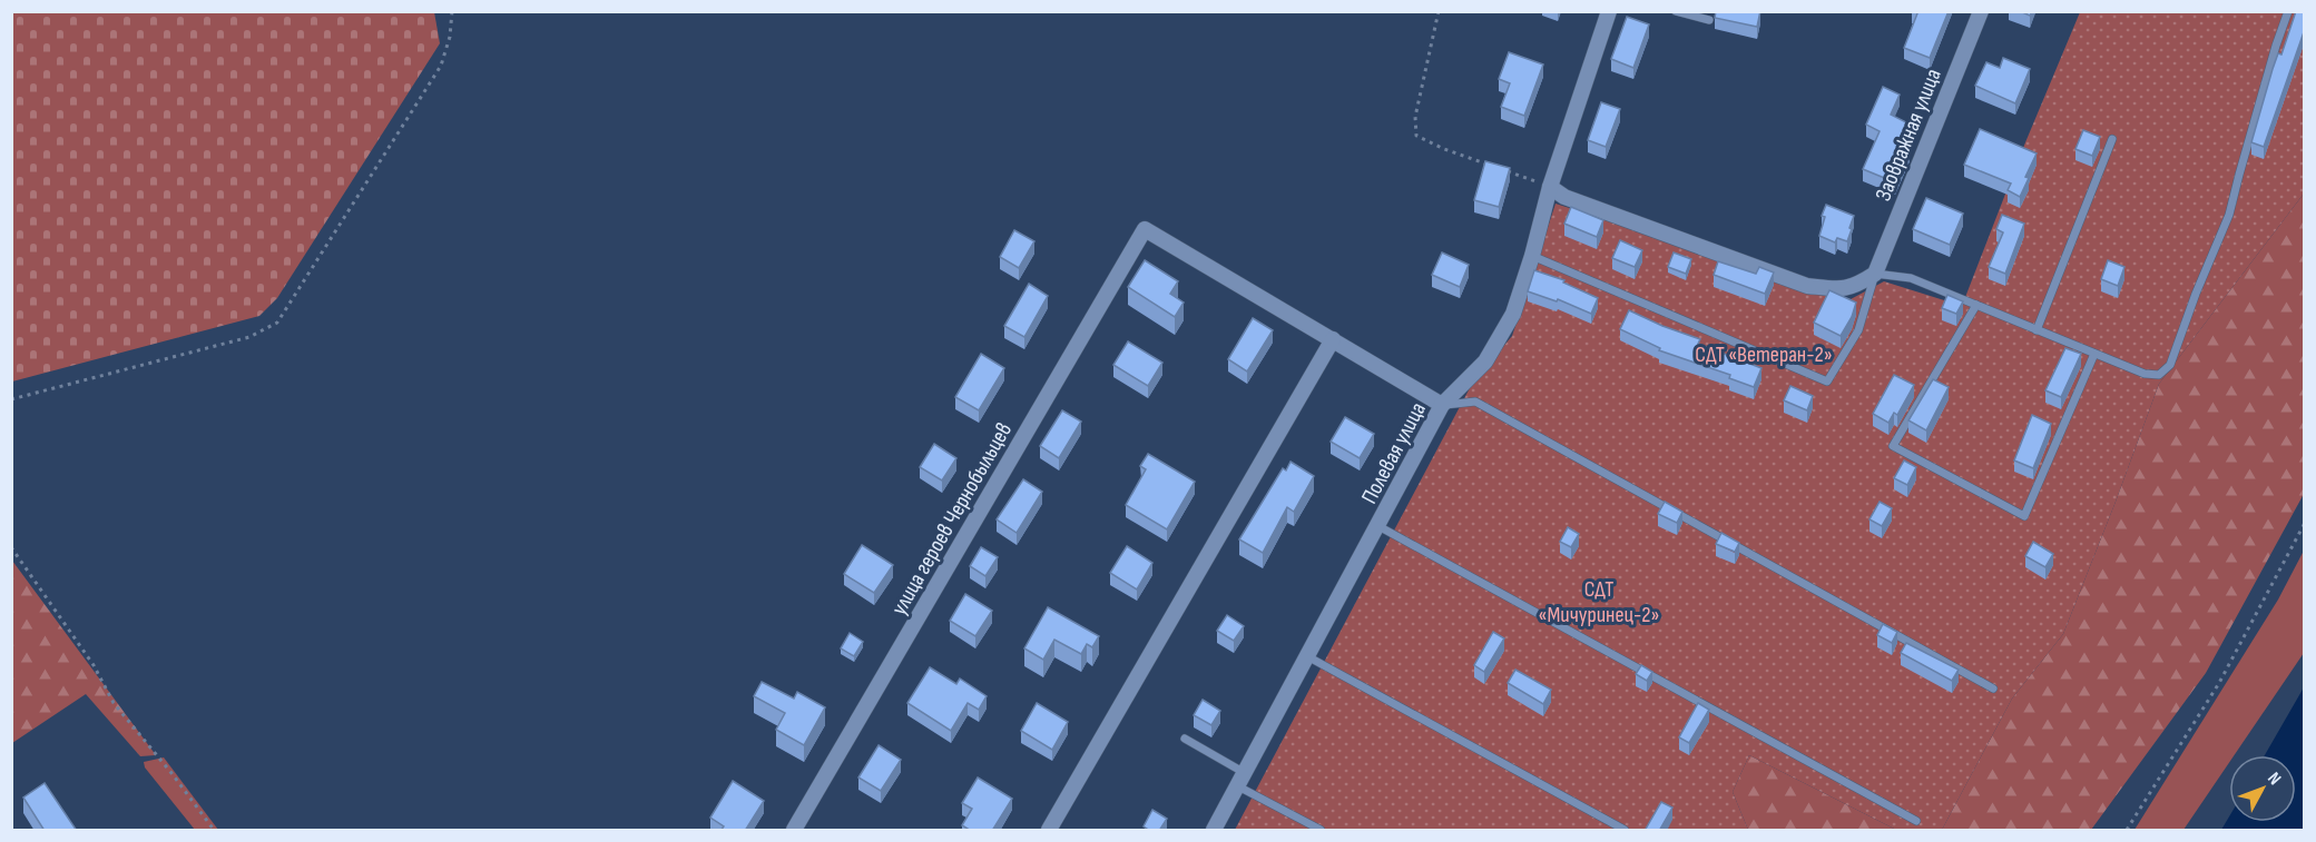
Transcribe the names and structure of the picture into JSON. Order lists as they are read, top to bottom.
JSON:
{
  "streets": {
    "street": ["Заовражная улица", "Полевая улица", "улица героев Чернобыльцев"]
  },
  "parks": ["СДТ «Ветеран-2»", "СДТ «Мичуринец-2»"],
  "north": "top right"
}
